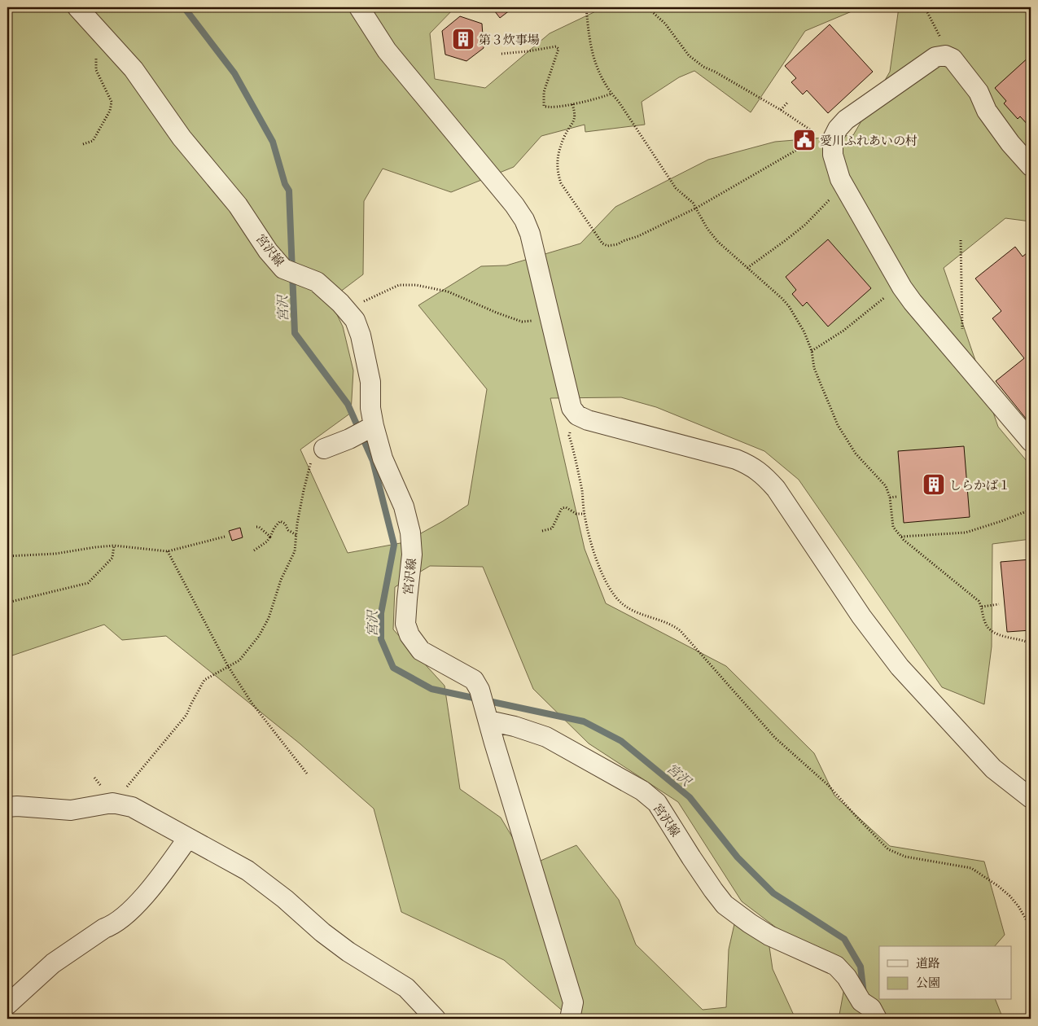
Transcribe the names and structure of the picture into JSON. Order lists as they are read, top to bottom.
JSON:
{
  "streets": {
    "street": ["宮沢線"]
  },
  "water": ["宮沢"],
  "places": {
    "building": ["第３炊事場", "しらかば１"],
    "public building": ["愛川ふれあいの村"]
  },
  "legend": ["道路", "公園"]
}
